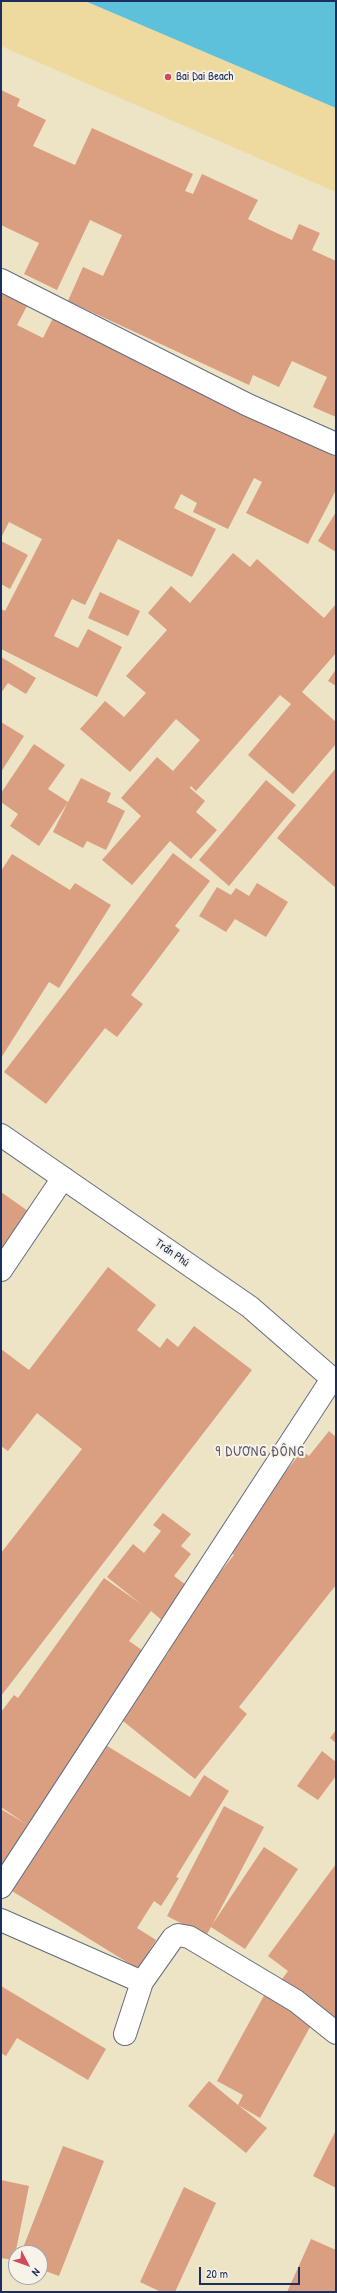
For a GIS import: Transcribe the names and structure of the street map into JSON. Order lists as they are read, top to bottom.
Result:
{
  "streets": {
    "street": ["Trần Phú"]
  },
  "districts": ["9 DƯƠNG ĐÔNG"],
  "places": ["Bai Dai Beach"],
  "scale_bar": "20 m",
  "north": "bottom right"
}
